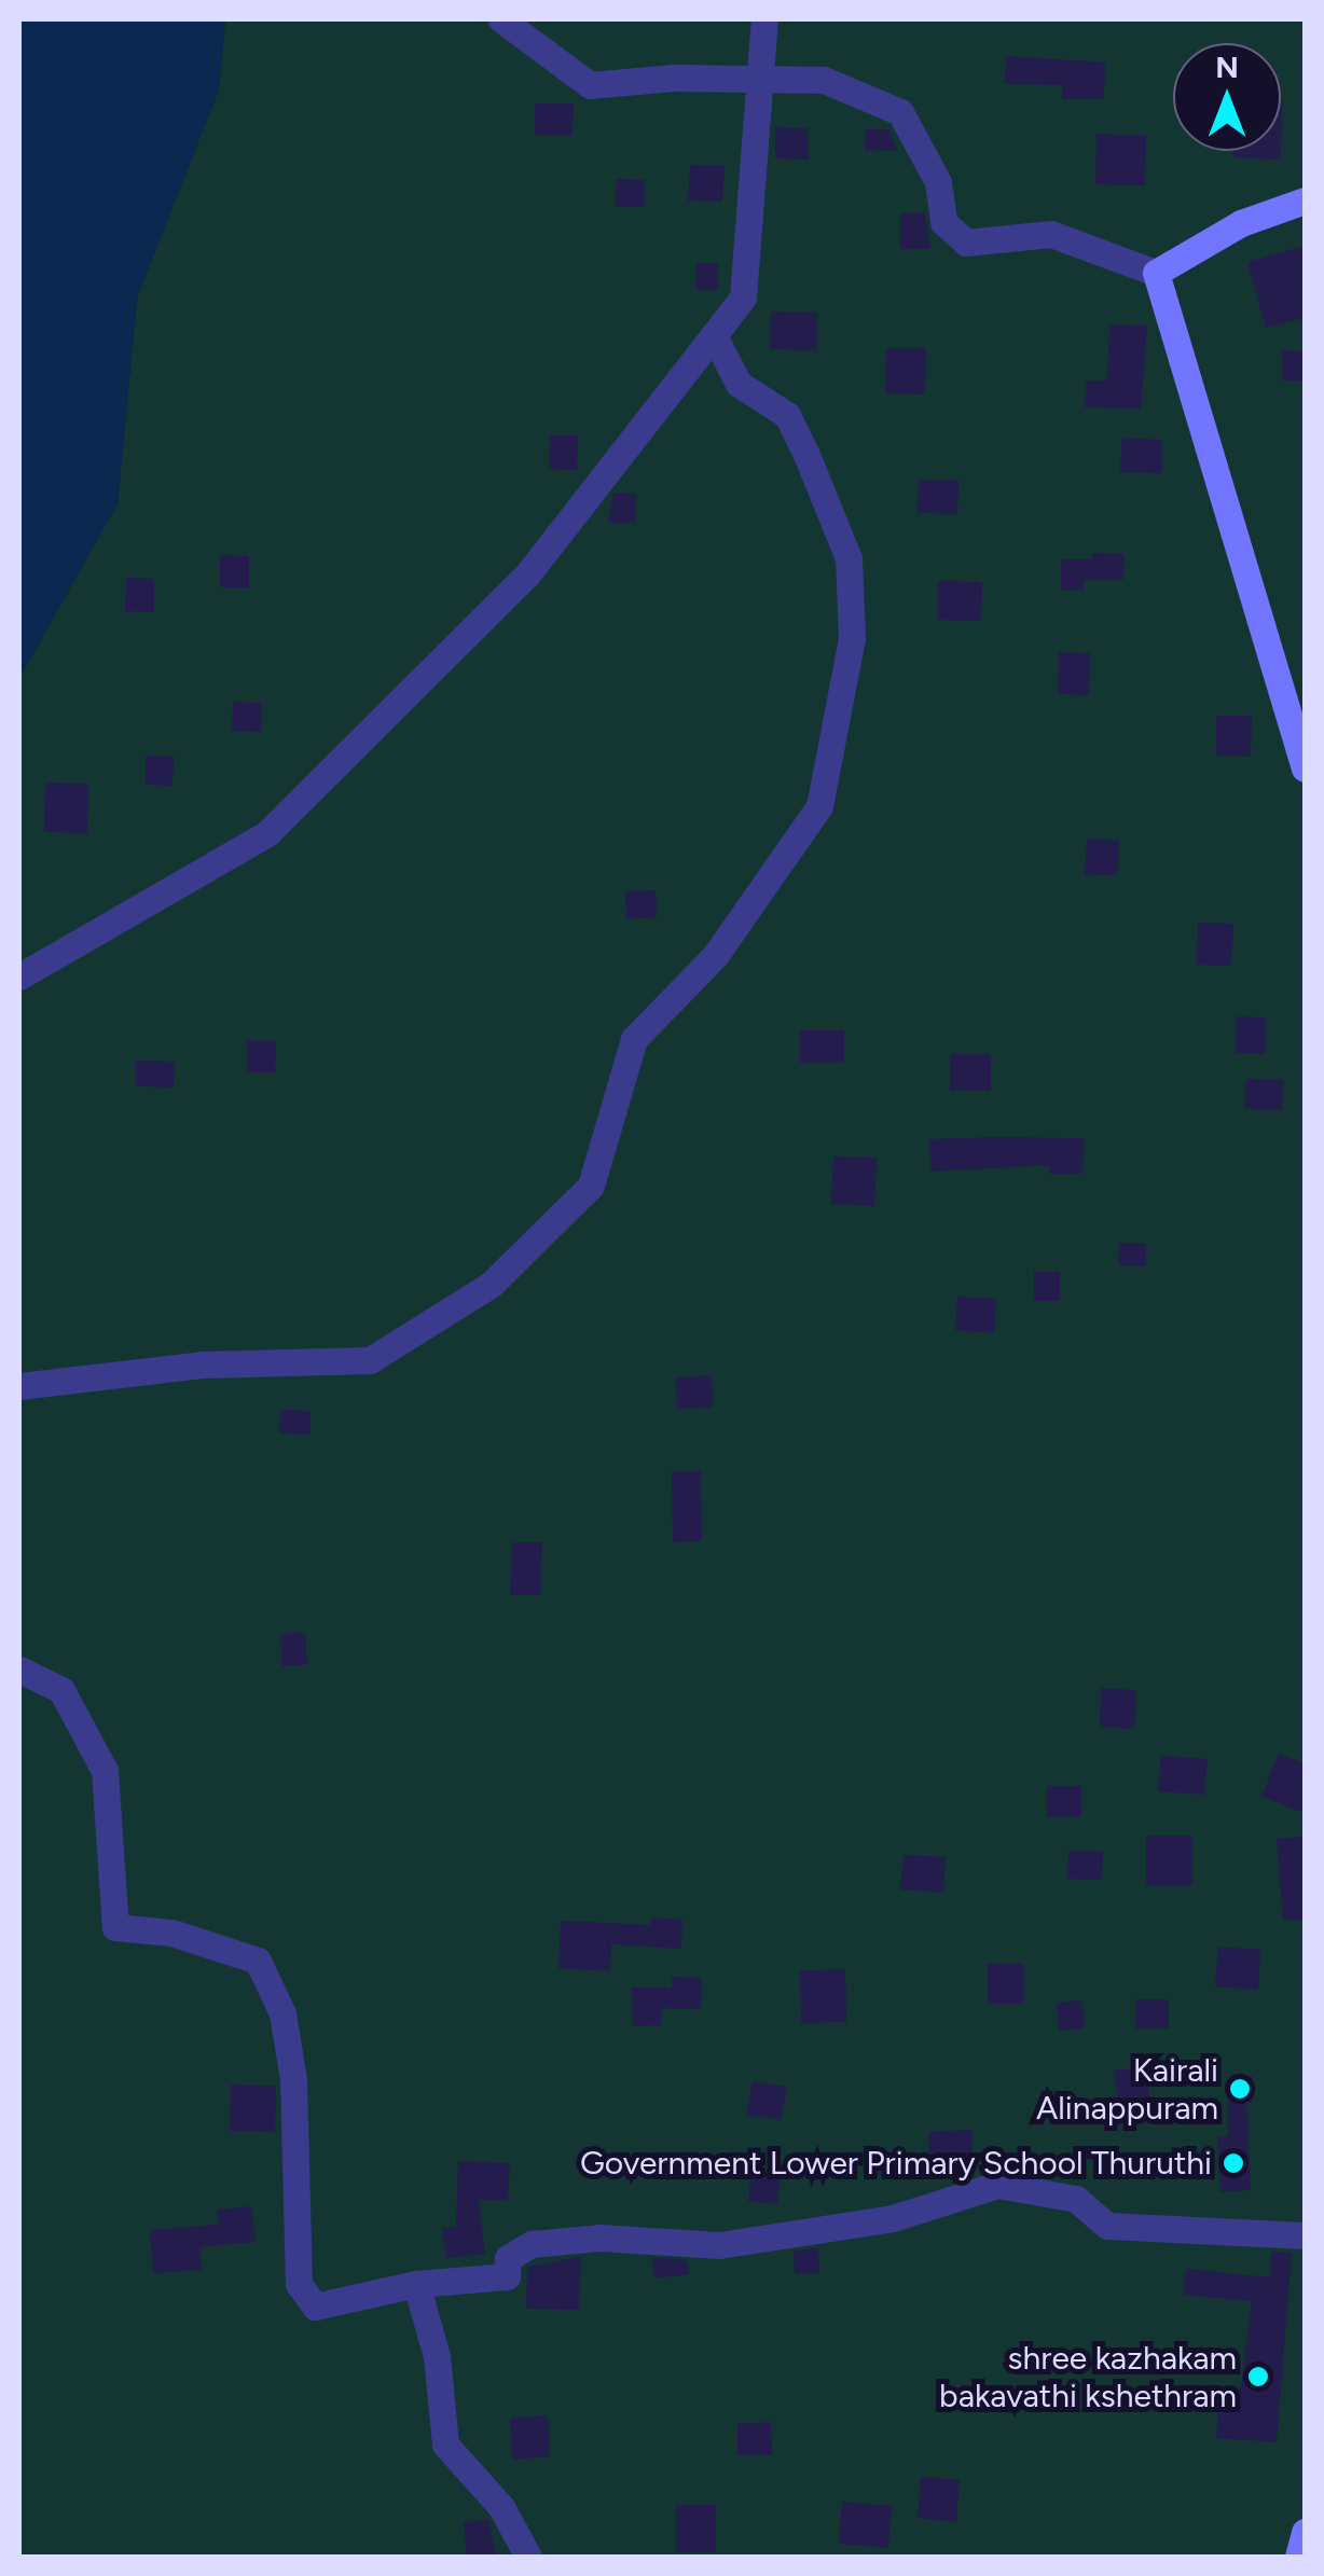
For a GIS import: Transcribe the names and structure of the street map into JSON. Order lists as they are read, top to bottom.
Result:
{
  "places": ["Kairali Alinappuram", "Government Lower Primary School Thuruthi", "shree kazhakam bakavathi kshethram"],
  "north": "top"
}
